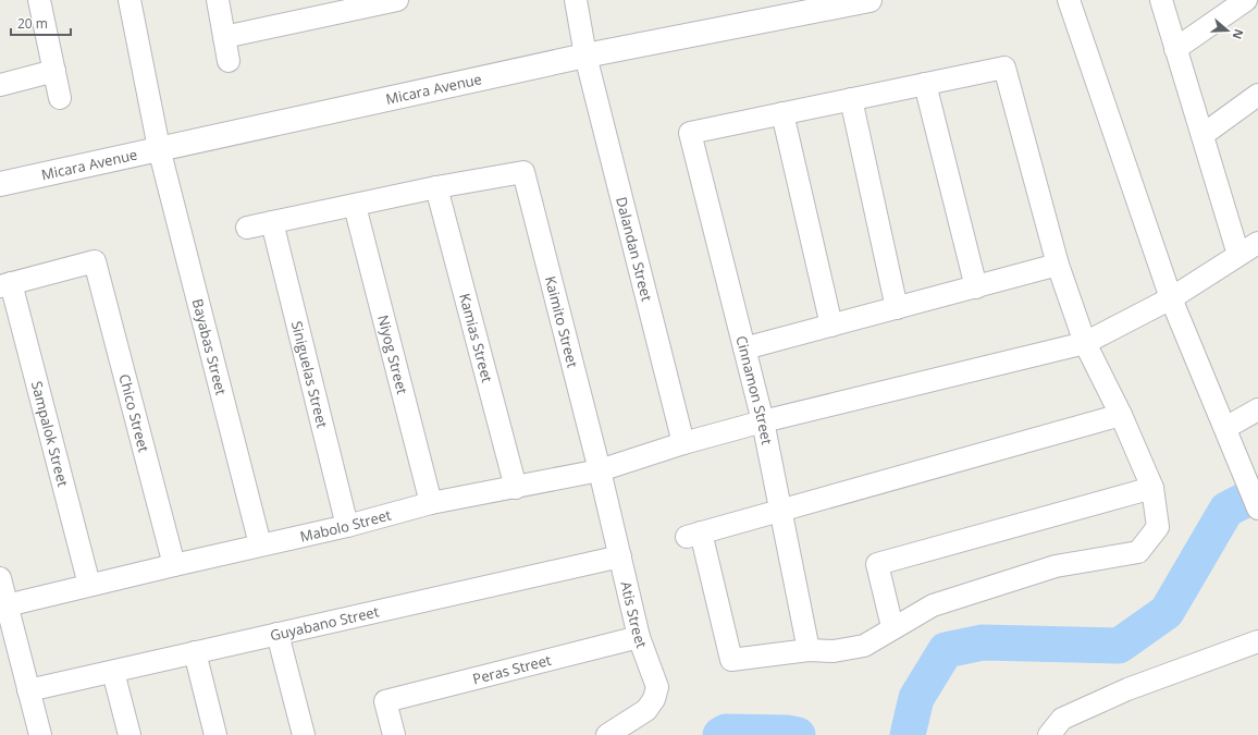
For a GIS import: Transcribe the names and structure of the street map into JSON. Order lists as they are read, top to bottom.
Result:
{
  "streets": {
    "street": [
      "Micara Avenue",
      "Dalandan Street",
      "Kaimito Street",
      "Kamias Street",
      "Bayabas Street",
      "Niyog Street",
      "Siniguelas Street",
      "Cinnamon Street",
      "Chico Street",
      "Sampalok Street",
      "Mabolo Street",
      "Atis Street",
      "Guyabano Street",
      "Peras Street"
    ]
  },
  "crossings": [
    ["Micara Avenue", "Dalandan Street"],
    ["Micara Avenue", "Bayabas Street"],
    ["Dalandan Street", "Mabolo Street"],
    ["Kaimito Street", "Kamias Street"],
    ["Kaimito Street", "Mabolo Street"],
    ["Kaimito Street", "Atis Street"],
    ["Kamias Street", "Mabolo Street"],
    ["Bayabas Street", "Mabolo Street"],
    ["Niyog Street", "Mabolo Street"],
    ["Siniguelas Street", "Mabolo Street"],
    ["Cinnamon Street", "Mabolo Street"],
    ["Chico Street", "Sampalok Street"],
    ["Chico Street", "Mabolo Street"],
    ["Sampalok Street", "Mabolo Street"],
    ["Mabolo Street", "Atis Street"],
    ["Atis Street", "Guyabano Street"],
    ["Atis Street", "Peras Street"]
  ],
  "scale_bar": "20 m",
  "north": "right"
}
